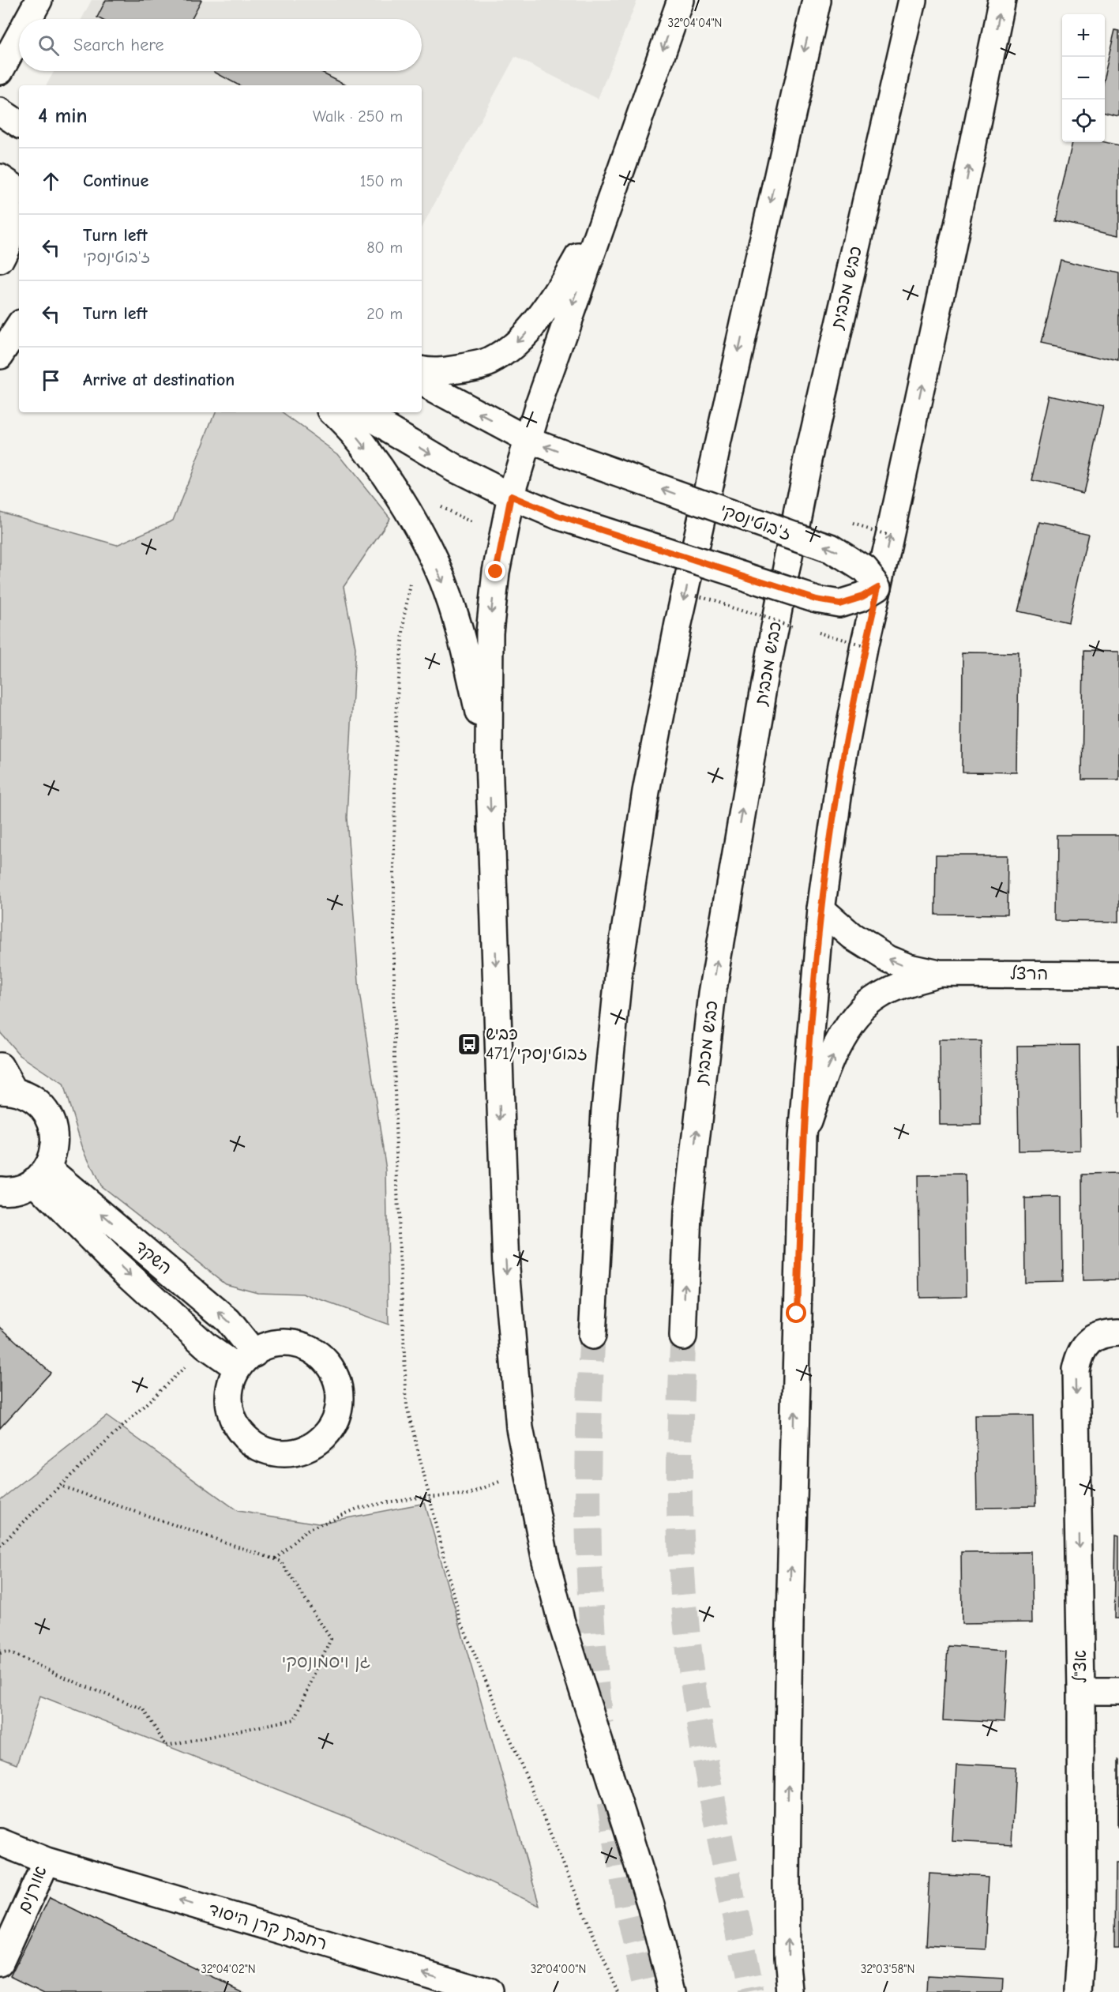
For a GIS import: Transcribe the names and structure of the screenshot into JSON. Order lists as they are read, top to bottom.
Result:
{
  "streets": {
    "main road": [
      "כביש מכבית",
      "ז'בוטינסקי",
      "הרצל",
      "השקד",
      "אצ\"ל",
      "אורנים",
      "רחבת קרן היסוד"
    ]
  },
  "crossings": [
    ["אורנים", "רחבת קרן היסוד"]
  ],
  "one_way": ["אצ\"ל", "רחבת קרן היסוד"],
  "parks": ["גן ויסמונסקי"],
  "places": {
    "bus stop": ["כביש 471/זבוטינסקי"]
  },
  "page": {
    "map_buttons": ["+", "−"],
    "search": "Search here",
    "heading": ["4 min", "Walk · 250 m"],
    "list": [
      ["Continue", "150 m"],
      ["Turn left", "ז'בוטינסקי", "80 m"],
      ["Turn left", "20 m"],
      "Arrive at destination"
    ]
  },
  "coordinates": [
    "32°04'04\"N",
    "32°04'02\"N",
    "32°04'00\"N",
    "32°03'58\"N"
  ]
}
